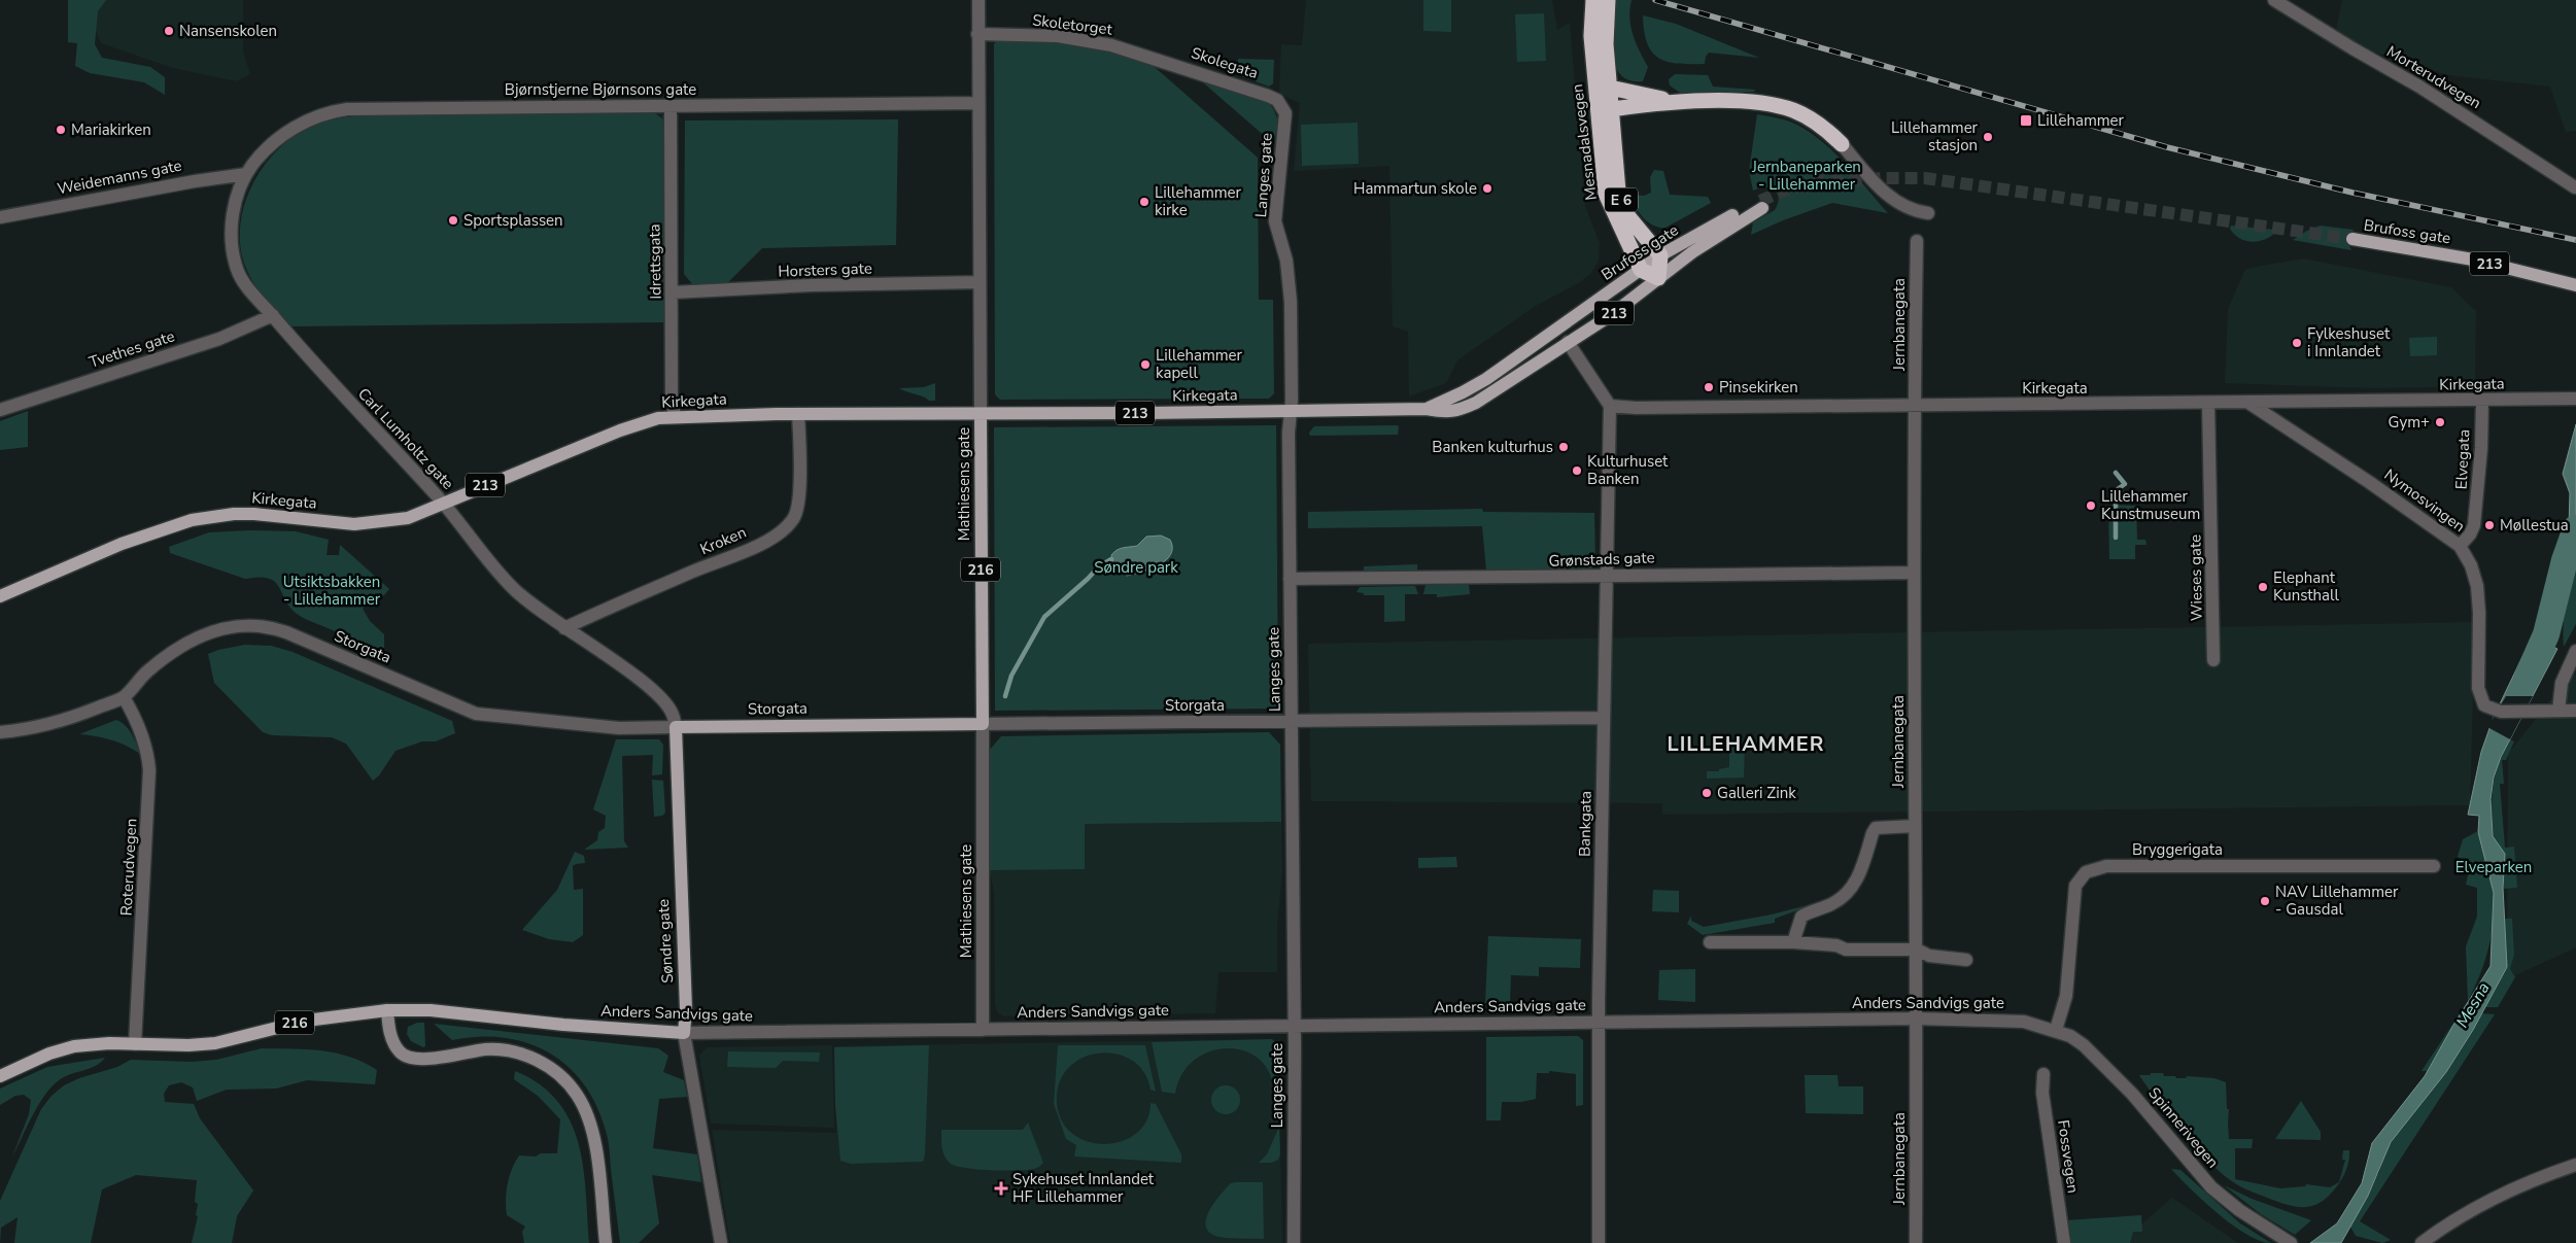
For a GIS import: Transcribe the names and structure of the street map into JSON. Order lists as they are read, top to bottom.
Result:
{
  "streets": {
    "highway": ["Mesnadalsvegen", "E 6"],
    "main road": [
      "Brufoss gate",
      "213",
      "Kirkegata",
      "Mathiesens gate",
      "216",
      "Storgata",
      "Søndre gate",
      "Anders Sandvigs gate"
    ],
    "street": [
      "Skoletorget",
      "Skolegata",
      "Morterudvegen",
      "Bjørnstjerne Bjørnsons gate",
      "Langes gate",
      "Weidemanns gate",
      "Idrettsgata",
      "Horsters gate",
      "Jernbanegata",
      "Tvethes gate",
      "Carl Lumholtz gate",
      "Elvegata",
      "Nymosvingen",
      "Kroken",
      "Grønstads gate",
      "Wieses gate",
      "Bankgata",
      "Bryggerigata",
      "Roterudvegen",
      "Spinnerivegen",
      "Fossvegen"
    ]
  },
  "crossings": [
    ["Skoletorget", "Skolegata"],
    ["Skoletorget", "Mathiesens gate"],
    ["Skolegata", "Langes gate"],
    ["Bjørnstjerne Bjørnsons gate", "Weidemanns gate"],
    ["Bjørnstjerne Bjørnsons gate", "Idrettsgata"],
    ["Bjørnstjerne Bjørnsons gate", "Carl Lumholtz gate"],
    ["Bjørnstjerne Bjørnsons gate", "Mathiesens gate"],
    ["Mesnadalsvegen", "Brufoss gate"],
    ["Langes gate", "Kirkegata"],
    ["Langes gate", "Grønstads gate"],
    ["Langes gate", "Storgata"],
    ["Langes gate", "Anders Sandvigs gate"],
    ["Weidemanns gate", "Carl Lumholtz gate"],
    ["Brufoss gate", "213"],
    ["Idrettsgata", "Horsters gate"],
    ["Idrettsgata", "Kirkegata"],
    ["213", "Kirkegata"],
    ["Horsters gate", "Mathiesens gate"],
    ["Jernbanegata", "Kirkegata"],
    ["Jernbanegata", "Grønstads gate"],
    ["Jernbanegata", "Anders Sandvigs gate"],
    ["Tvethes gate", "Carl Lumholtz gate"],
    ["Kirkegata", "Carl Lumholtz gate"],
    ["Kirkegata", "Elvegata"],
    ["Kirkegata", "Mathiesens gate"],
    ["Kirkegata", "Nymosvingen"],
    ["Kirkegata", "Kroken"],
    ["Kirkegata", "Wieses gate"],
    ["Kirkegata", "Bankgata"],
    ["Carl Lumholtz gate", "Kroken"],
    ["Carl Lumholtz gate", "Storgata"],
    ["Carl Lumholtz gate", "Søndre gate"],
    ["Elvegata", "Nymosvingen"],
    ["Mathiesens gate", "Storgata"],
    ["Mathiesens gate", "Anders Sandvigs gate"],
    ["Grønstads gate", "Bankgata"],
    ["216", "Roterudvegen"],
    ["216", "Anders Sandvigs gate"],
    ["Storgata", "Bankgata"],
    ["Storgata", "Roterudvegen"],
    ["Storgata", "Søndre gate"],
    ["Bankgata", "Anders Sandvigs gate"],
    ["Bryggerigata", "Anders Sandvigs gate"],
    ["Bryggerigata", "Spinnerivegen"],
    ["Roterudvegen", "Anders Sandvigs gate"],
    ["Søndre gate", "Anders Sandvigs gate"],
    ["Anders Sandvigs gate", "Spinnerivegen"]
  ],
  "districts": ["LILLEHAMMER"],
  "water": ["Mesna"],
  "parks": [
    "Jernbaneparken - Lillehammer",
    "Søndre park",
    "Utsiktsbakken - Lillehammer",
    "Elveparken"
  ],
  "places": {
    "other": [
      "Nansenskolen",
      "Mariakirken",
      "Lillehammer stasjon",
      "Hammartun skole",
      "Lillehammer kirke",
      "Sportsplassen",
      "Fylkeshuset i Innlandet",
      "Lillehammer kapell",
      "Pinsekirken",
      "Gym+",
      "Banken kulturhus",
      "Kulturhuset Banken",
      "Lillehammer Kunstmuseum",
      "Møllestua",
      "Elephant Kunsthall",
      "Galleri Zink",
      "NAV Lillehammer - Gausdal"
    ],
    "transit": ["Lillehammer"],
    "health": ["Sykehuset Innlandet HF Lillehammer"]
  }
}
